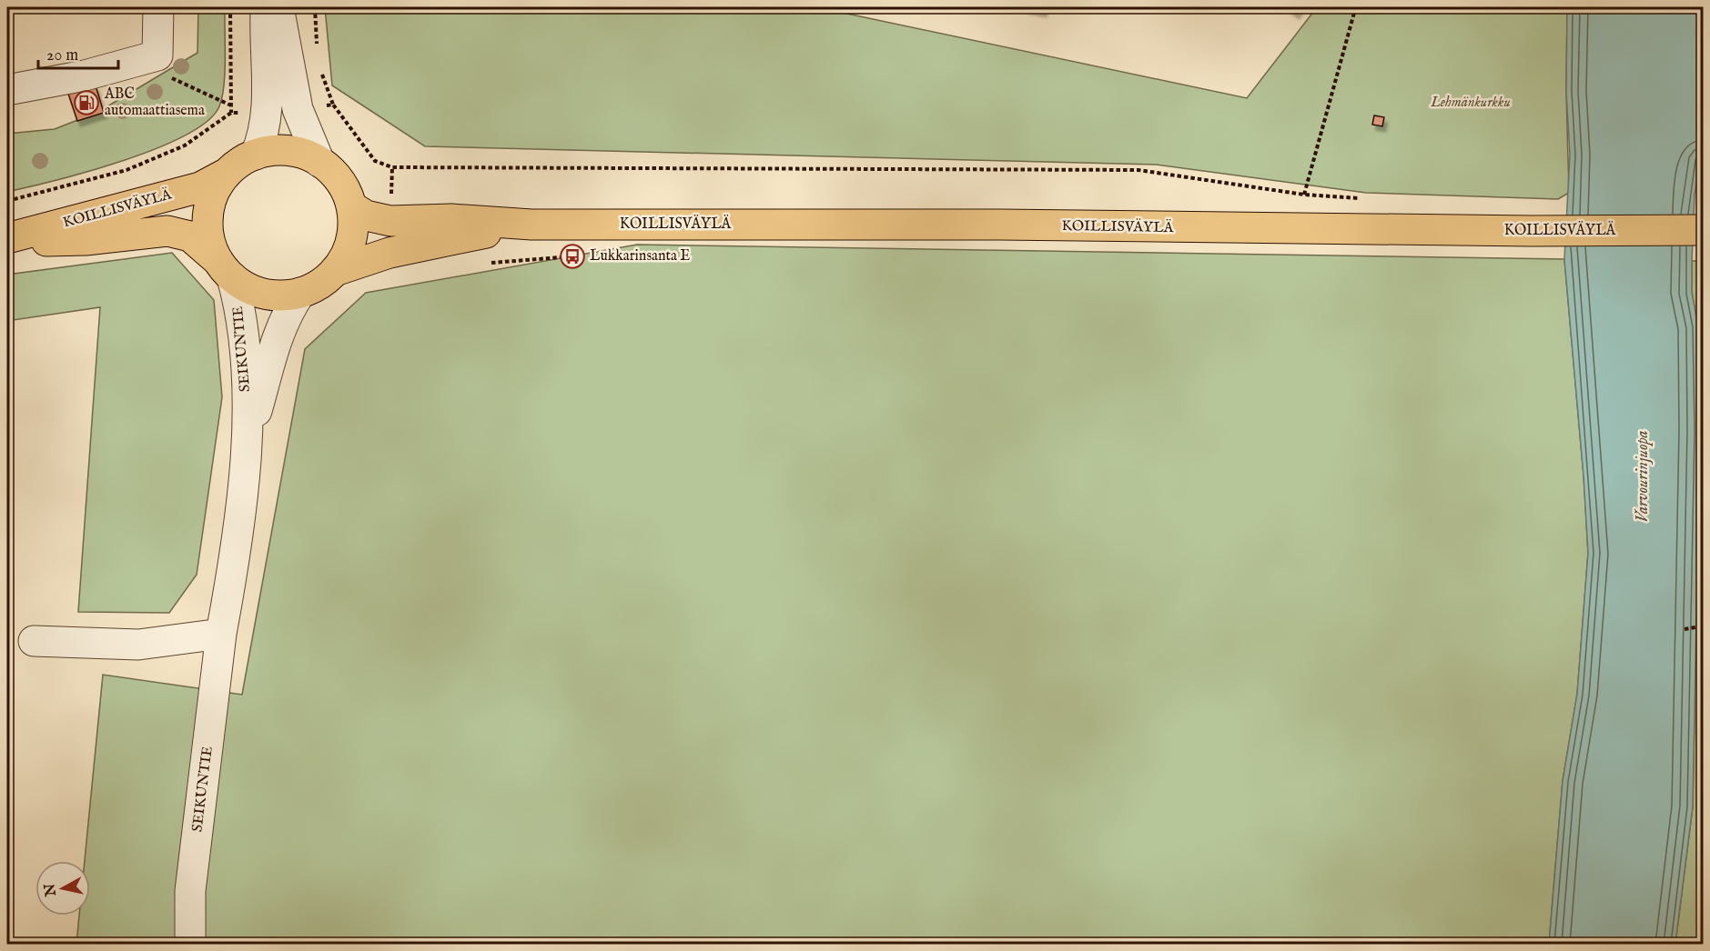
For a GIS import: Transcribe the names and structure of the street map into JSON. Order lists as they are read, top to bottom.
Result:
{
  "streets": {
    "main road": ["KOILLISVÄYLÄ"],
    "street": ["SEIKUNTIE"]
  },
  "crossings": [
    ["KOILLISVÄYLÄ", "SEIKUNTIE"]
  ],
  "water": ["Varvourinjuopa"],
  "parks": ["Lehmänkurkku"],
  "places": {
    "fuel station": ["ABC automaattiasema"],
    "bus stop": ["Lukkarinsanta E"]
  },
  "scale_bar": "20 m",
  "north": "left"
}
